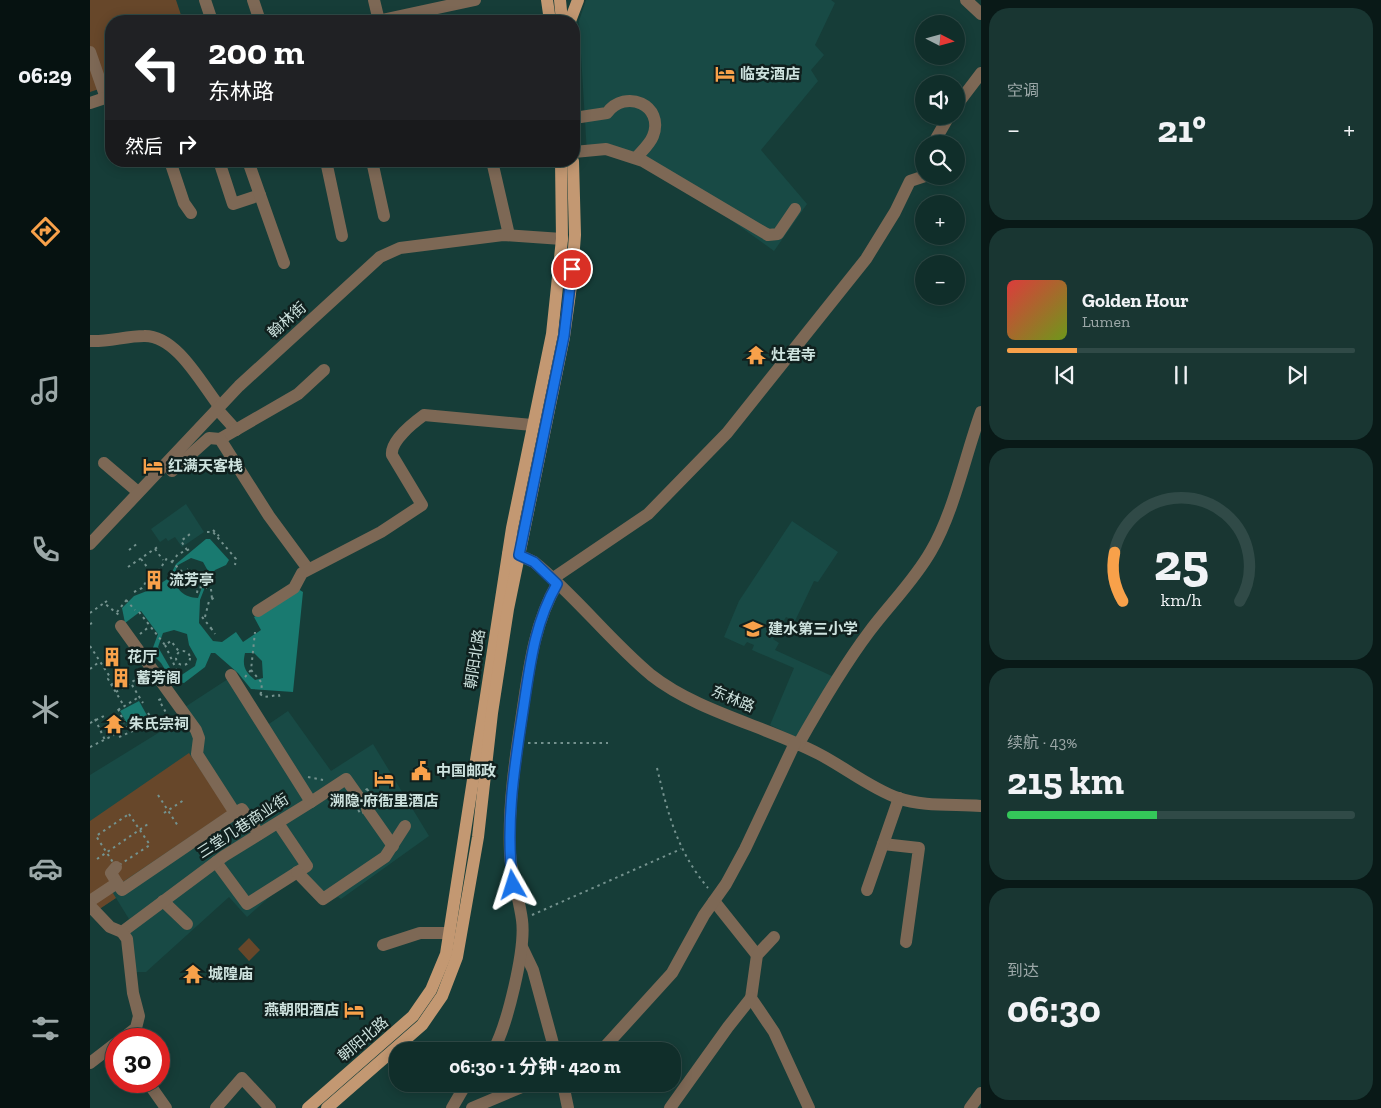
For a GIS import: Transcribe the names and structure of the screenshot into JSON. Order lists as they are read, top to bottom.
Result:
{
  "streets": {
    "main road": ["朝阳北路"],
    "street": ["翰林街", "东林路", "三堂几巷商业街"]
  },
  "crossings": [
    ["翰林街", "朝阳北路"],
    ["朝阳北路", "东林路"]
  ],
  "places": {
    "hotel": [
      "临安酒店",
      "红满天客栈",
      "溯隐·府衙里酒店",
      "燕朝阳酒店"
    ],
    "temple": ["灶君寺", "朱氏宗祠", "城隍庙"],
    "building": ["流芳亭", "花厅", "蓄芳阁"],
    "school or university": ["建水第三小学"],
    "public building": ["中国邮政"]
  },
  "north": "right",
  "page": {
    "tabs": "06:29",
    "tile": [
      "空调",
      ["续航 · 43%", "215 km"],
      ["到达", "06:30"]
    ],
    "map_buttons": ["+", "−"],
    "turn": ["200 m", "东林路"],
    "heat": ["−", "21°", "+"],
    "then": "然后",
    "song": ["Golden Hour", "Lumen"],
    "limit": "30",
    "trip": "06:30 · 1 分钟 · 420 m",
    "gauge": ["25", "km/h"]
  }
}
